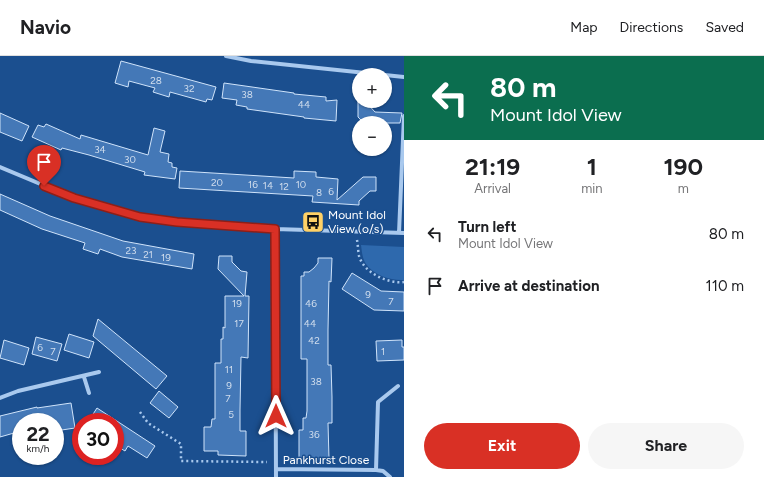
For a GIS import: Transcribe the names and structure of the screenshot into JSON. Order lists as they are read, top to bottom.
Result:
{
  "streets": {
    "street": ["Pankhurst Close"]
  },
  "places": {
    "bus stop": ["Mount Idol View (o/s)"]
  },
  "house_numbers": [
    "28",
    "32",
    "38",
    "44",
    "34",
    "30",
    "20",
    "16",
    "10",
    "14",
    "12",
    "6",
    "8",
    "23",
    "21",
    "19",
    "9",
    "7",
    "19",
    "46",
    "17",
    "44",
    "42",
    "6",
    "7",
    "1",
    "11",
    "38",
    "9",
    "7",
    "5",
    "36"
  ],
  "page": {
    "header": "Navio",
    "nav": ["Map", "Directions", "Saved"],
    "turn": ["80 m", "Mount Idol View"],
    "map_buttons": ["+", "−"],
    "eta": [
      "21:19",
      "Arrival",
      "1",
      "min",
      "190",
      "m"
    ],
    "list": [
      {
        "name": "Turn left",
        "note": "Mount Idol View",
        "value": "80 m"
      },
      {
        "name": "Arrive at destination",
        "value": "110 m"
      }
    ],
    "speed": "22 km/h",
    "limit": "30",
    "buttons": ["Exit", "Share"]
  }
}
